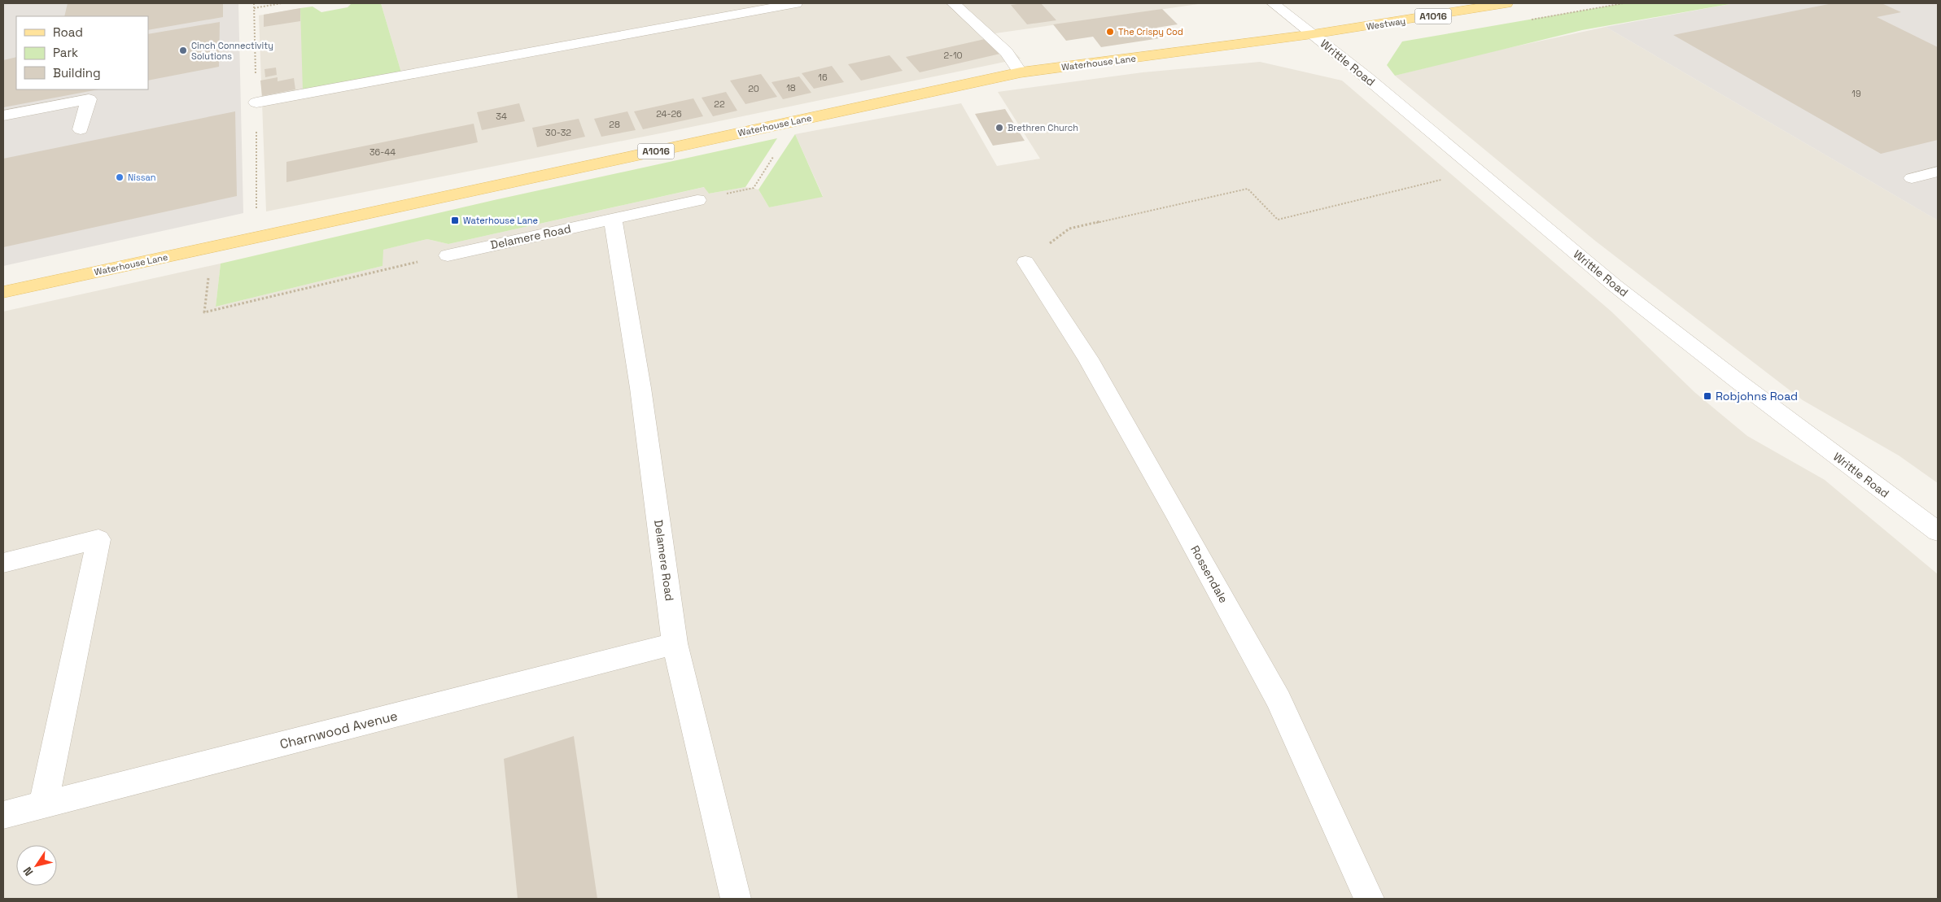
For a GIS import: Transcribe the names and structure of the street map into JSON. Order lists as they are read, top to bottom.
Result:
{
  "streets": {
    "main road": ["A1016", "Westway", "Waterhouse Lane"],
    "street": [
      "Writtle Road",
      "Delamere Road",
      "Rossendale",
      "Charnwood Avenue"
    ]
  },
  "crossings": [
    ["Westway", "Waterhouse Lane"],
    ["Westway", "Writtle Road"],
    ["Waterhouse Lane", "Writtle Road"],
    ["Delamere Road", "Charnwood Avenue"]
  ],
  "places": {
    "other": [
      "The Crispy Cod",
      "Cinch Connectivity Solutions",
      "Brethren Church",
      "Nissan"
    ],
    "transit": ["Waterhouse Lane", "Robjohns Road"]
  },
  "house_numbers": [
    "2-10",
    "16",
    "18",
    "20",
    "19",
    "22",
    "24-26",
    "34",
    "28",
    "30-32",
    "36-44"
  ],
  "legend": ["Road", "Park", "Building"],
  "north": "bottom left"
}
